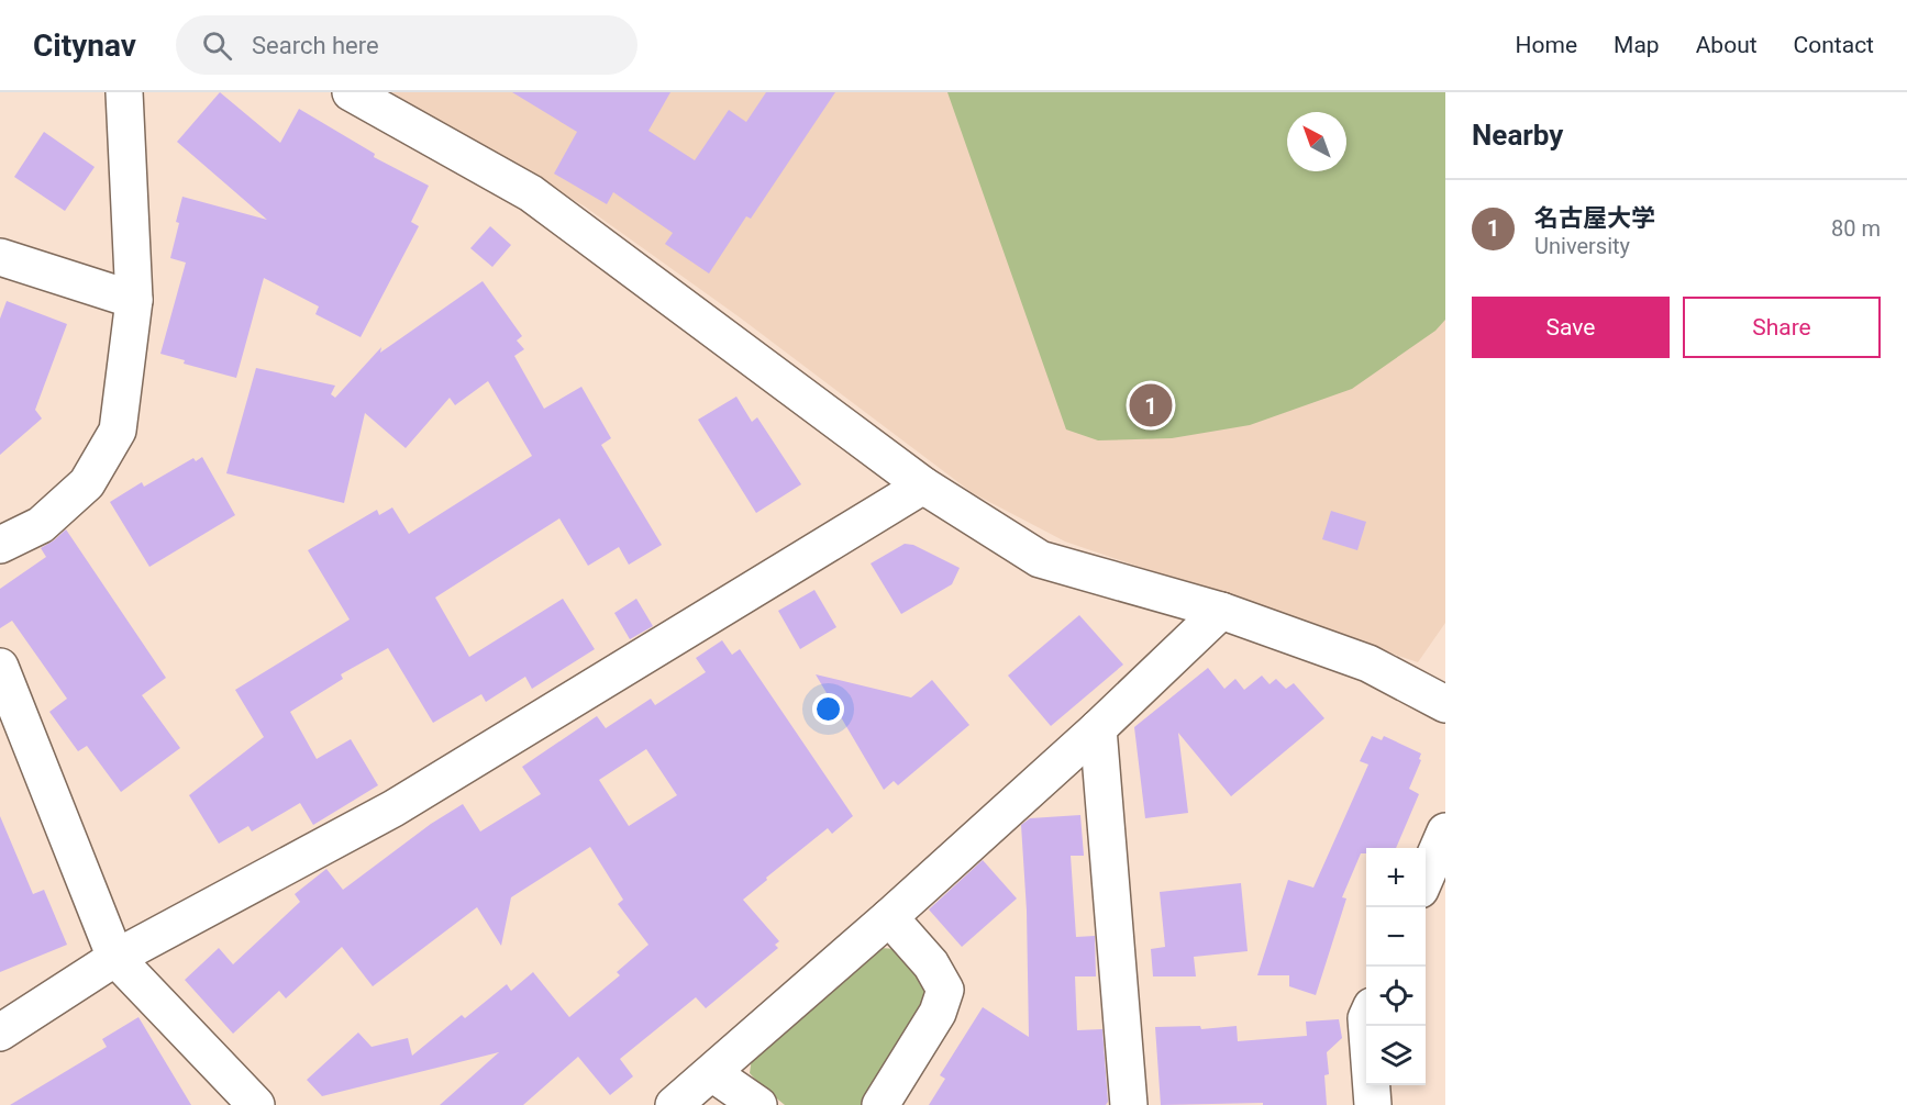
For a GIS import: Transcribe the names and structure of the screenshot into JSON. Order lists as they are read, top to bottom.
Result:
{
  "north": "top left",
  "page": {
    "header": "Citynav",
    "search": "Search here",
    "nav": [
      "Home",
      "Map",
      "About",
      "Contact"
    ],
    "heading": "Nearby",
    "list": [
      {
        "mark": "1",
        "name": "名古屋大学",
        "note": "University",
        "value": "80 m"
      }
    ],
    "buttons": ["Save", "Share"],
    "pins": "1",
    "map_buttons": ["+", "−"]
  }
}
